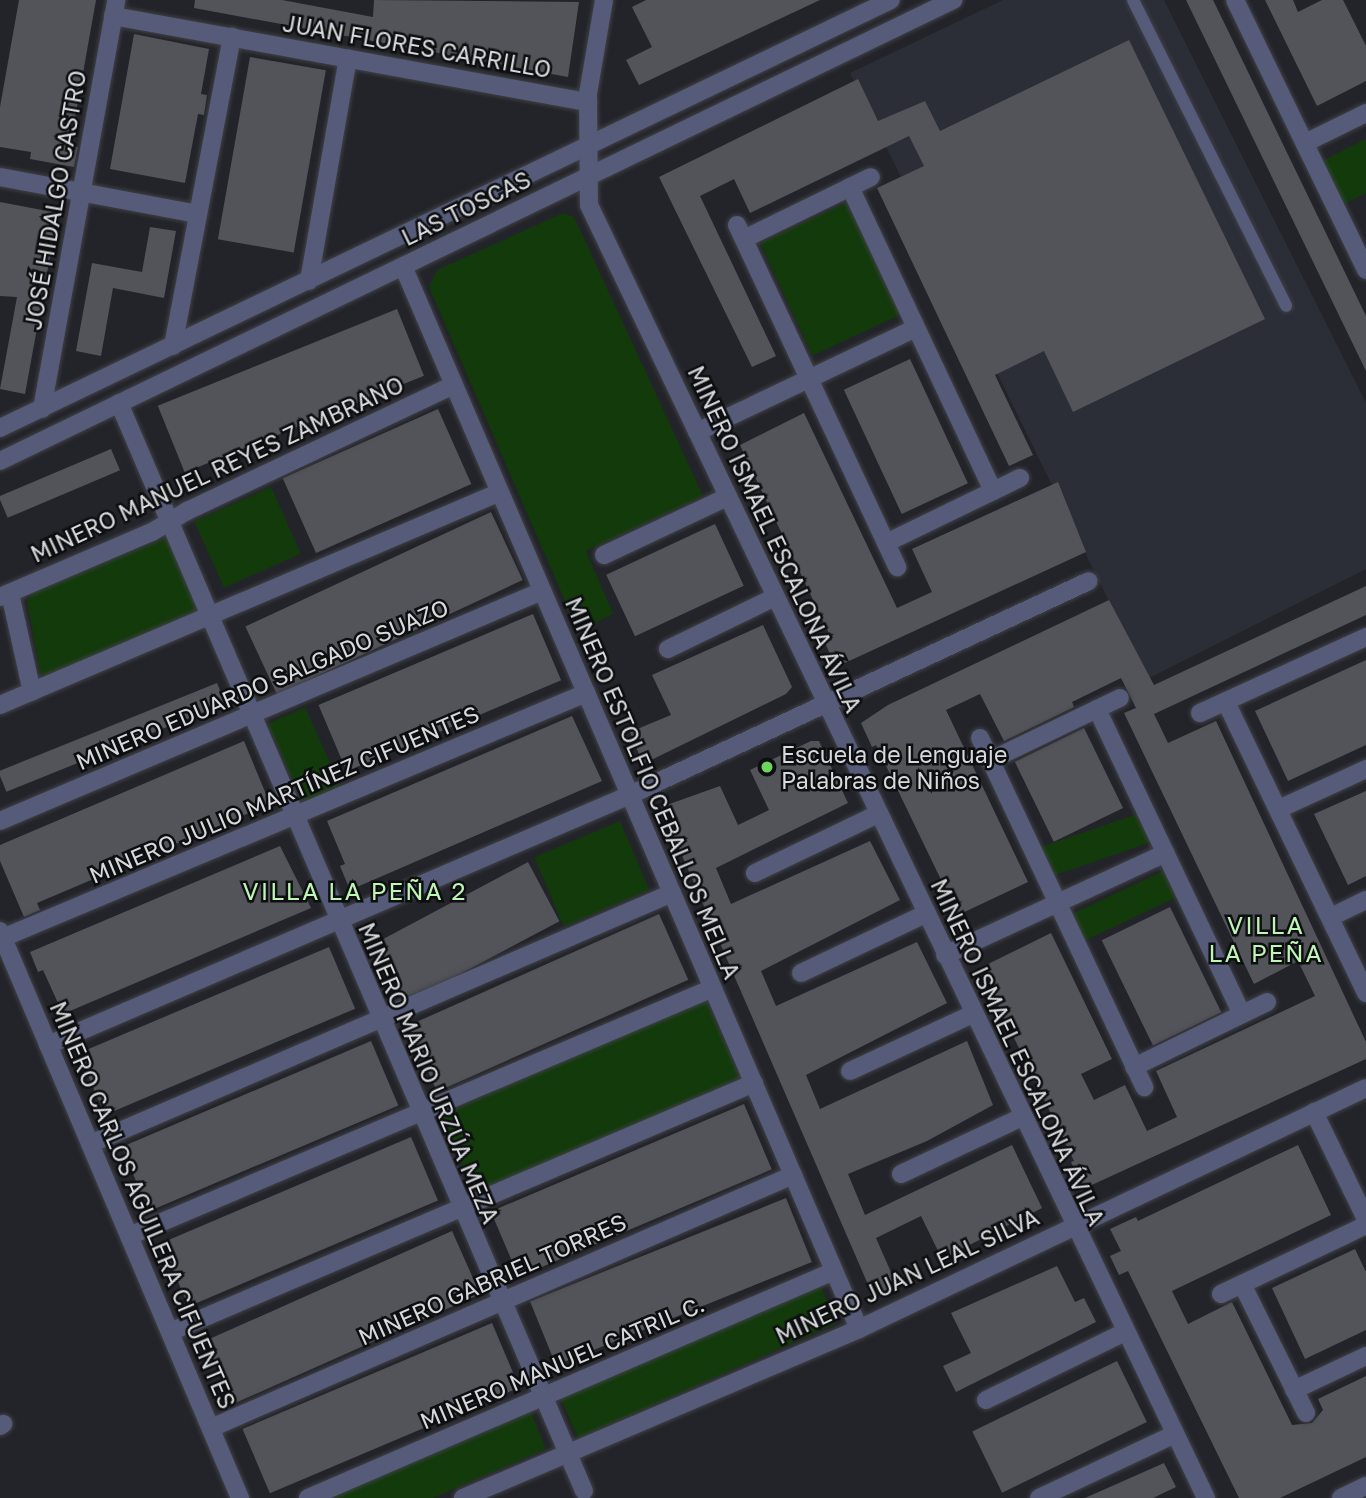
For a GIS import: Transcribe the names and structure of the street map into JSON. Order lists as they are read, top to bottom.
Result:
{
  "streets": {
    "street": [
      "JUAN FLORES CARRILLO",
      "JOSÉ HIDALGO CASTRO",
      "LAS TOSCAS",
      "MINERO MANUEL REYES ZAMBRANO",
      "MINERO ISMAEL ESCALONA ÁVILA",
      "MINERO EDUARDO SALGADO SUAZO",
      "MINERO ESTOLFIO CEBALLOS MELLA",
      "MINERO JULIO MARTÍNEZ CIFUENTES",
      "MINERO MARIO URZÚA MEZA",
      "MINERO CARLOS AGUILERA CIFUENTES",
      "MINERO JUAN LEAL SILVA",
      "MINERO GABRIEL TORRES",
      "MINERO MANUEL CATRIL C."
    ]
  },
  "crossings": [
    ["JUAN FLORES CARRILLO", "JOSÉ HIDALGO CASTRO"],
    ["JUAN FLORES CARRILLO", "MINERO ISMAEL ESCALONA ÁVILA"],
    ["JOSÉ HIDALGO CASTRO", "LAS TOSCAS"],
    ["LAS TOSCAS", "MINERO ISMAEL ESCALONA ÁVILA"],
    ["LAS TOSCAS", "MINERO ESTOLFIO CEBALLOS MELLA"],
    ["LAS TOSCAS", "MINERO MARIO URZÚA MEZA"],
    ["MINERO MANUEL REYES ZAMBRANO", "MINERO ESTOLFIO CEBALLOS MELLA"],
    ["MINERO MANUEL REYES ZAMBRANO", "MINERO MARIO URZÚA MEZA"],
    ["MINERO ISMAEL ESCALONA ÁVILA", "MINERO JUAN LEAL SILVA"],
    ["MINERO EDUARDO SALGADO SUAZO", "MINERO ESTOLFIO CEBALLOS MELLA"],
    ["MINERO EDUARDO SALGADO SUAZO", "MINERO MARIO URZÚA MEZA"],
    ["MINERO ESTOLFIO CEBALLOS MELLA", "MINERO JULIO MARTÍNEZ CIFUENTES"],
    ["MINERO ESTOLFIO CEBALLOS MELLA", "MINERO JUAN LEAL SILVA"],
    ["MINERO ESTOLFIO CEBALLOS MELLA", "MINERO GABRIEL TORRES"],
    ["MINERO ESTOLFIO CEBALLOS MELLA", "MINERO MANUEL CATRIL C."],
    ["MINERO JULIO MARTÍNEZ CIFUENTES", "MINERO MARIO URZÚA MEZA"],
    ["MINERO JULIO MARTÍNEZ CIFUENTES", "MINERO CARLOS AGUILERA CIFUENTES"],
    ["MINERO MARIO URZÚA MEZA", "MINERO JUAN LEAL SILVA"],
    ["MINERO MARIO URZÚA MEZA", "MINERO GABRIEL TORRES"],
    ["MINERO MARIO URZÚA MEZA", "MINERO MANUEL CATRIL C."],
    ["MINERO CARLOS AGUILERA CIFUENTES", "MINERO GABRIEL TORRES"]
  ],
  "districts": ["VILLA LA PEÑA 2", "VILLA LA PEÑA"],
  "places": ["Escuela de Lenguaje Palabras de Niños"]
}
